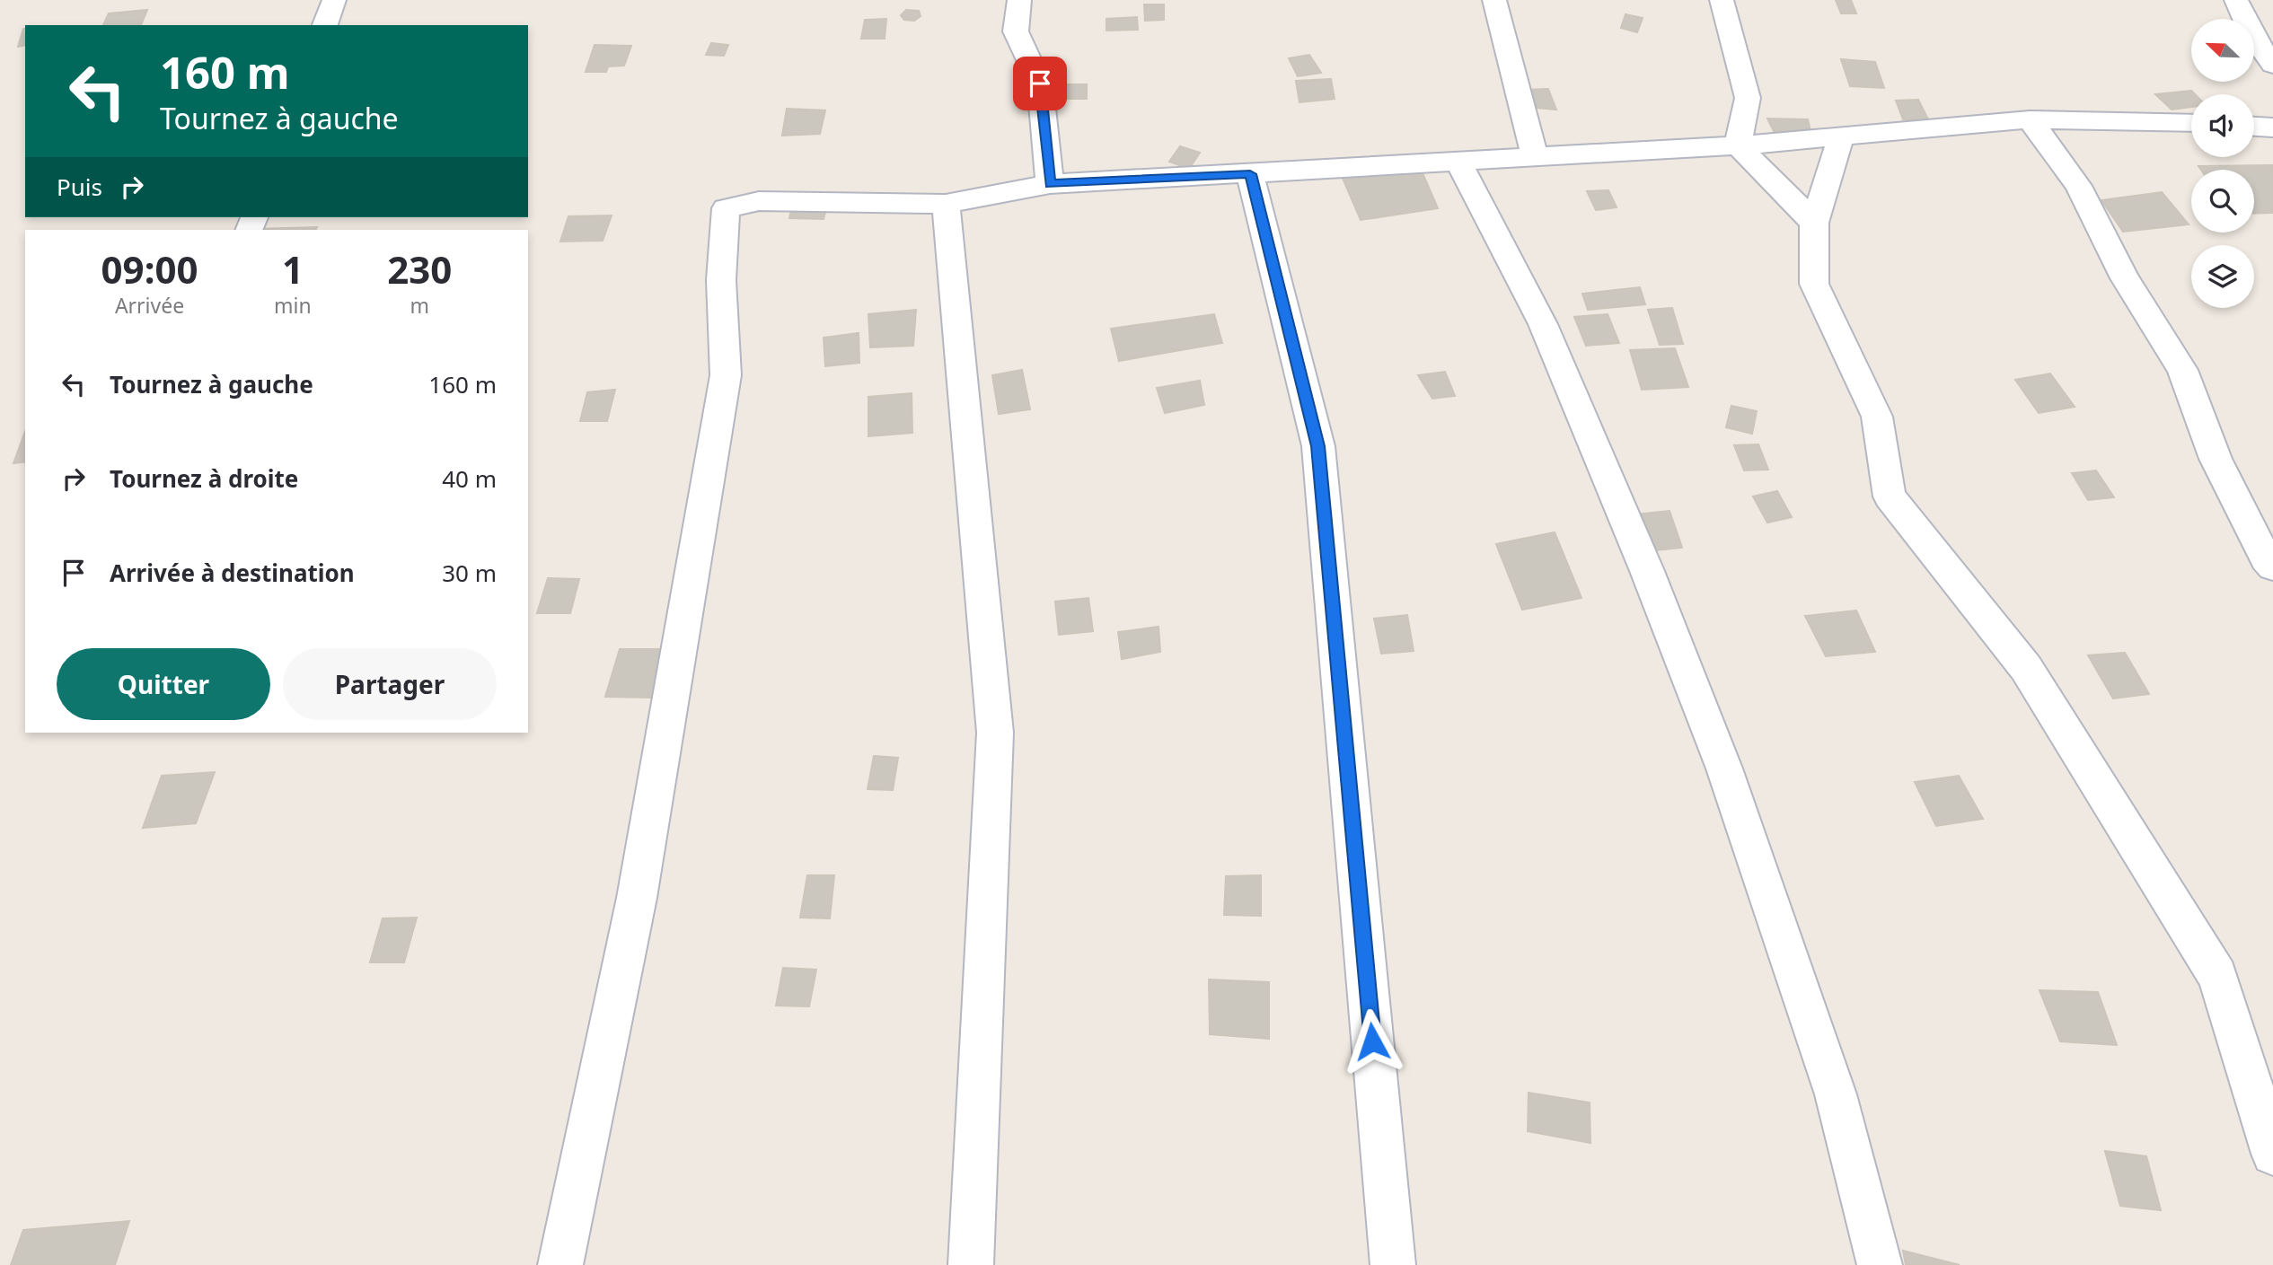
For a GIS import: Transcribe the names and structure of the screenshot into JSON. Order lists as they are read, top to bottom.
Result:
{
  "north": "top left",
  "page": {
    "turn": ["160 m", "Tournez à gauche"],
    "then": "Puis",
    "eta": [
      "09:00",
      "Arrivée",
      "1",
      "min",
      "230",
      "m"
    ],
    "list": [
      {
        "name": "Tournez à gauche",
        "value": "160 m"
      },
      {
        "name": "Tournez à droite",
        "value": "40 m"
      },
      {
        "name": "Arrivée à destination",
        "value": "30 m"
      }
    ],
    "buttons": ["Quitter", "Partager"]
  }
}
